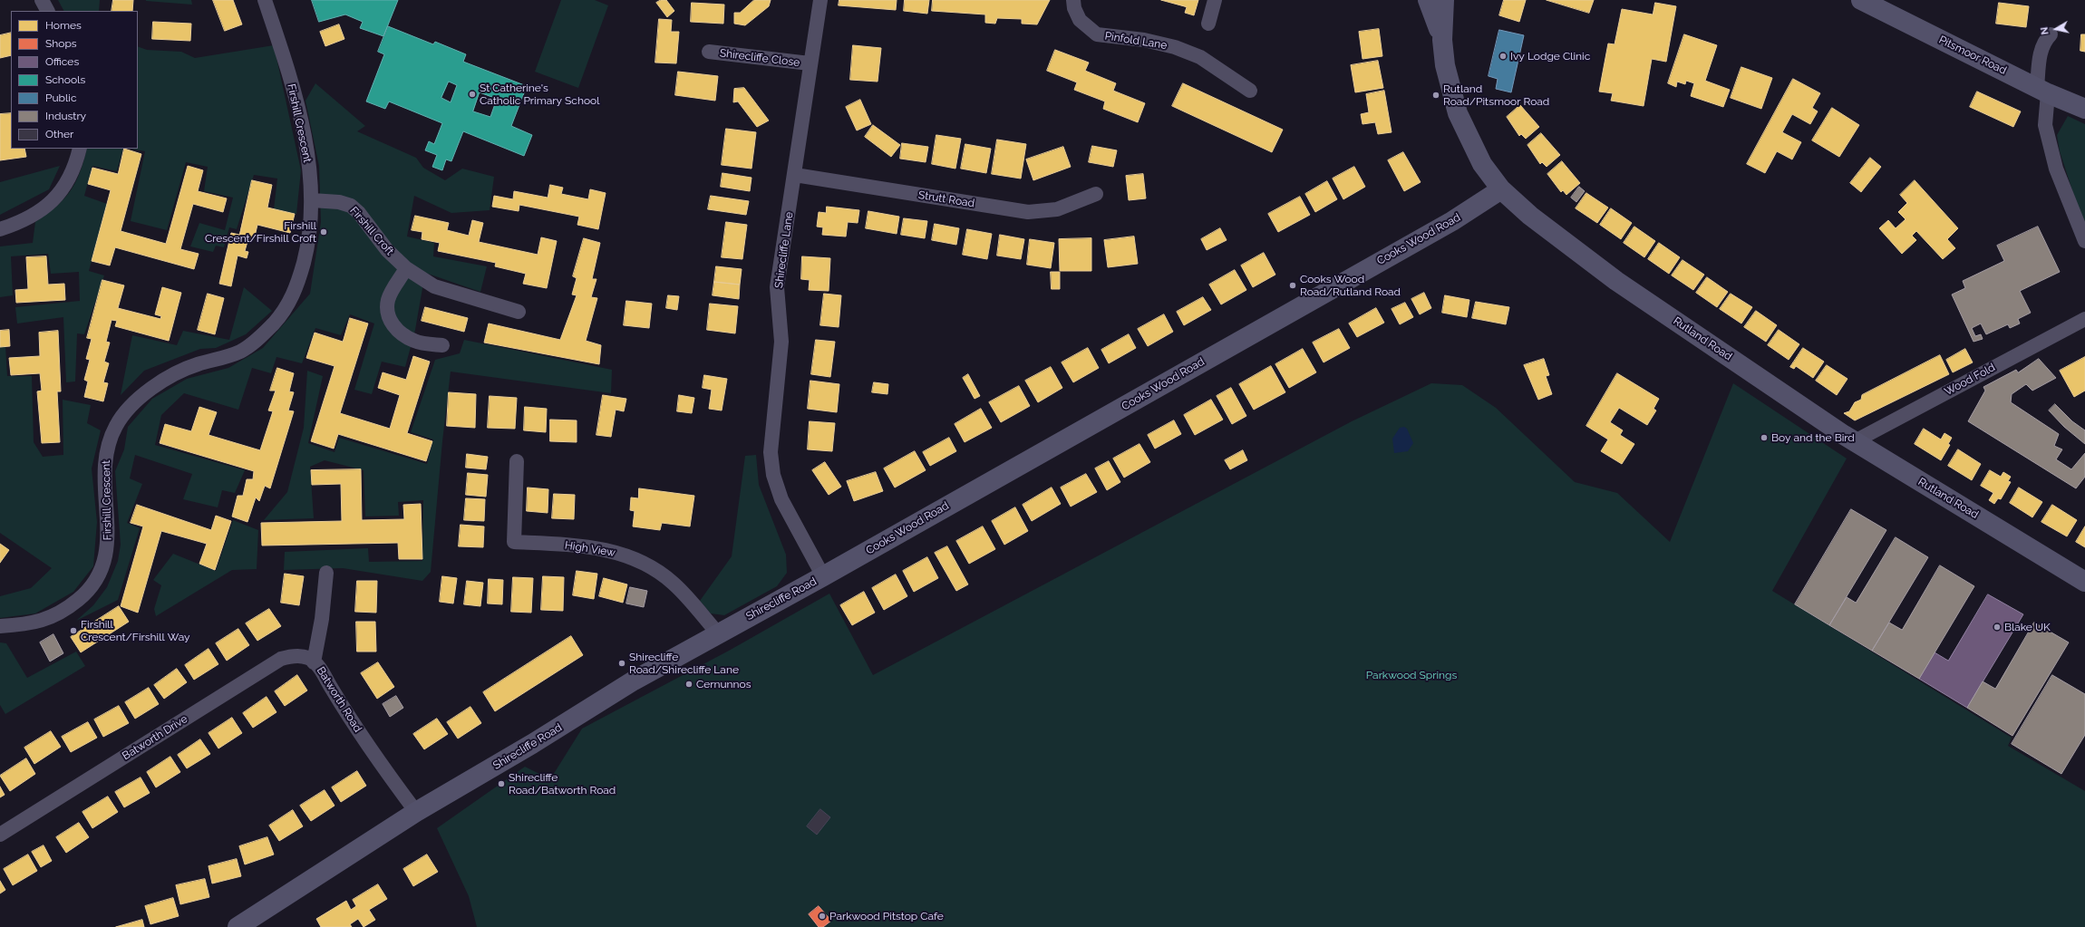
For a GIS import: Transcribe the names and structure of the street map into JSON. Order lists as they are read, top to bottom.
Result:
{
  "streets": {
    "street": [
      "Pinfold Lane",
      "Pitsmoor Road",
      "Shirecliffe Close",
      "Firshill Crescent",
      "Strutt Road",
      "Firshill Croft",
      "Cooks Wood Road",
      "Shirecliffe Lane",
      "Rutland Road",
      "Wood Fold",
      "High View",
      "Shirecliffe Road",
      "Batworth Road",
      "Batworth Drive"
    ]
  },
  "crossings": [
    ["Shirecliffe Close", "Shirecliffe Lane"],
    ["Firshill Crescent", "Firshill Croft"],
    ["Strutt Road", "Shirecliffe Lane"],
    ["Cooks Wood Road", "Shirecliffe Lane"],
    ["Cooks Wood Road", "Rutland Road"],
    ["Cooks Wood Road", "Shirecliffe Road"],
    ["Shirecliffe Lane", "Shirecliffe Road"],
    ["Rutland Road", "Wood Fold"],
    ["High View", "Shirecliffe Road"],
    ["Shirecliffe Road", "Batworth Road"],
    ["Batworth Road", "Batworth Drive"]
  ],
  "parks": ["Parkwood Springs"],
  "places": [
    "Ivy Lodge Clinic",
    "St Catherine's Catholic Primary School",
    "Rutland Road/Pitsmoor Road",
    "Firshill Crescent/Firshill Croft",
    "Cooks Wood Road/Rutland Road",
    "Boy and the Bird",
    "Blake UK",
    "Firshill Crescent/Firshill Way",
    "Shirecliffe Road/Shirecliffe Lane",
    "Cernunnos",
    "Shirecliffe Road/Batworth Road",
    "Parkwood Pitstop Cafe"
  ],
  "legend": [
    "Homes",
    "Shops",
    "Offices",
    "Schools",
    "Public",
    "Industry",
    "Other"
  ],
  "north": "left"
}
